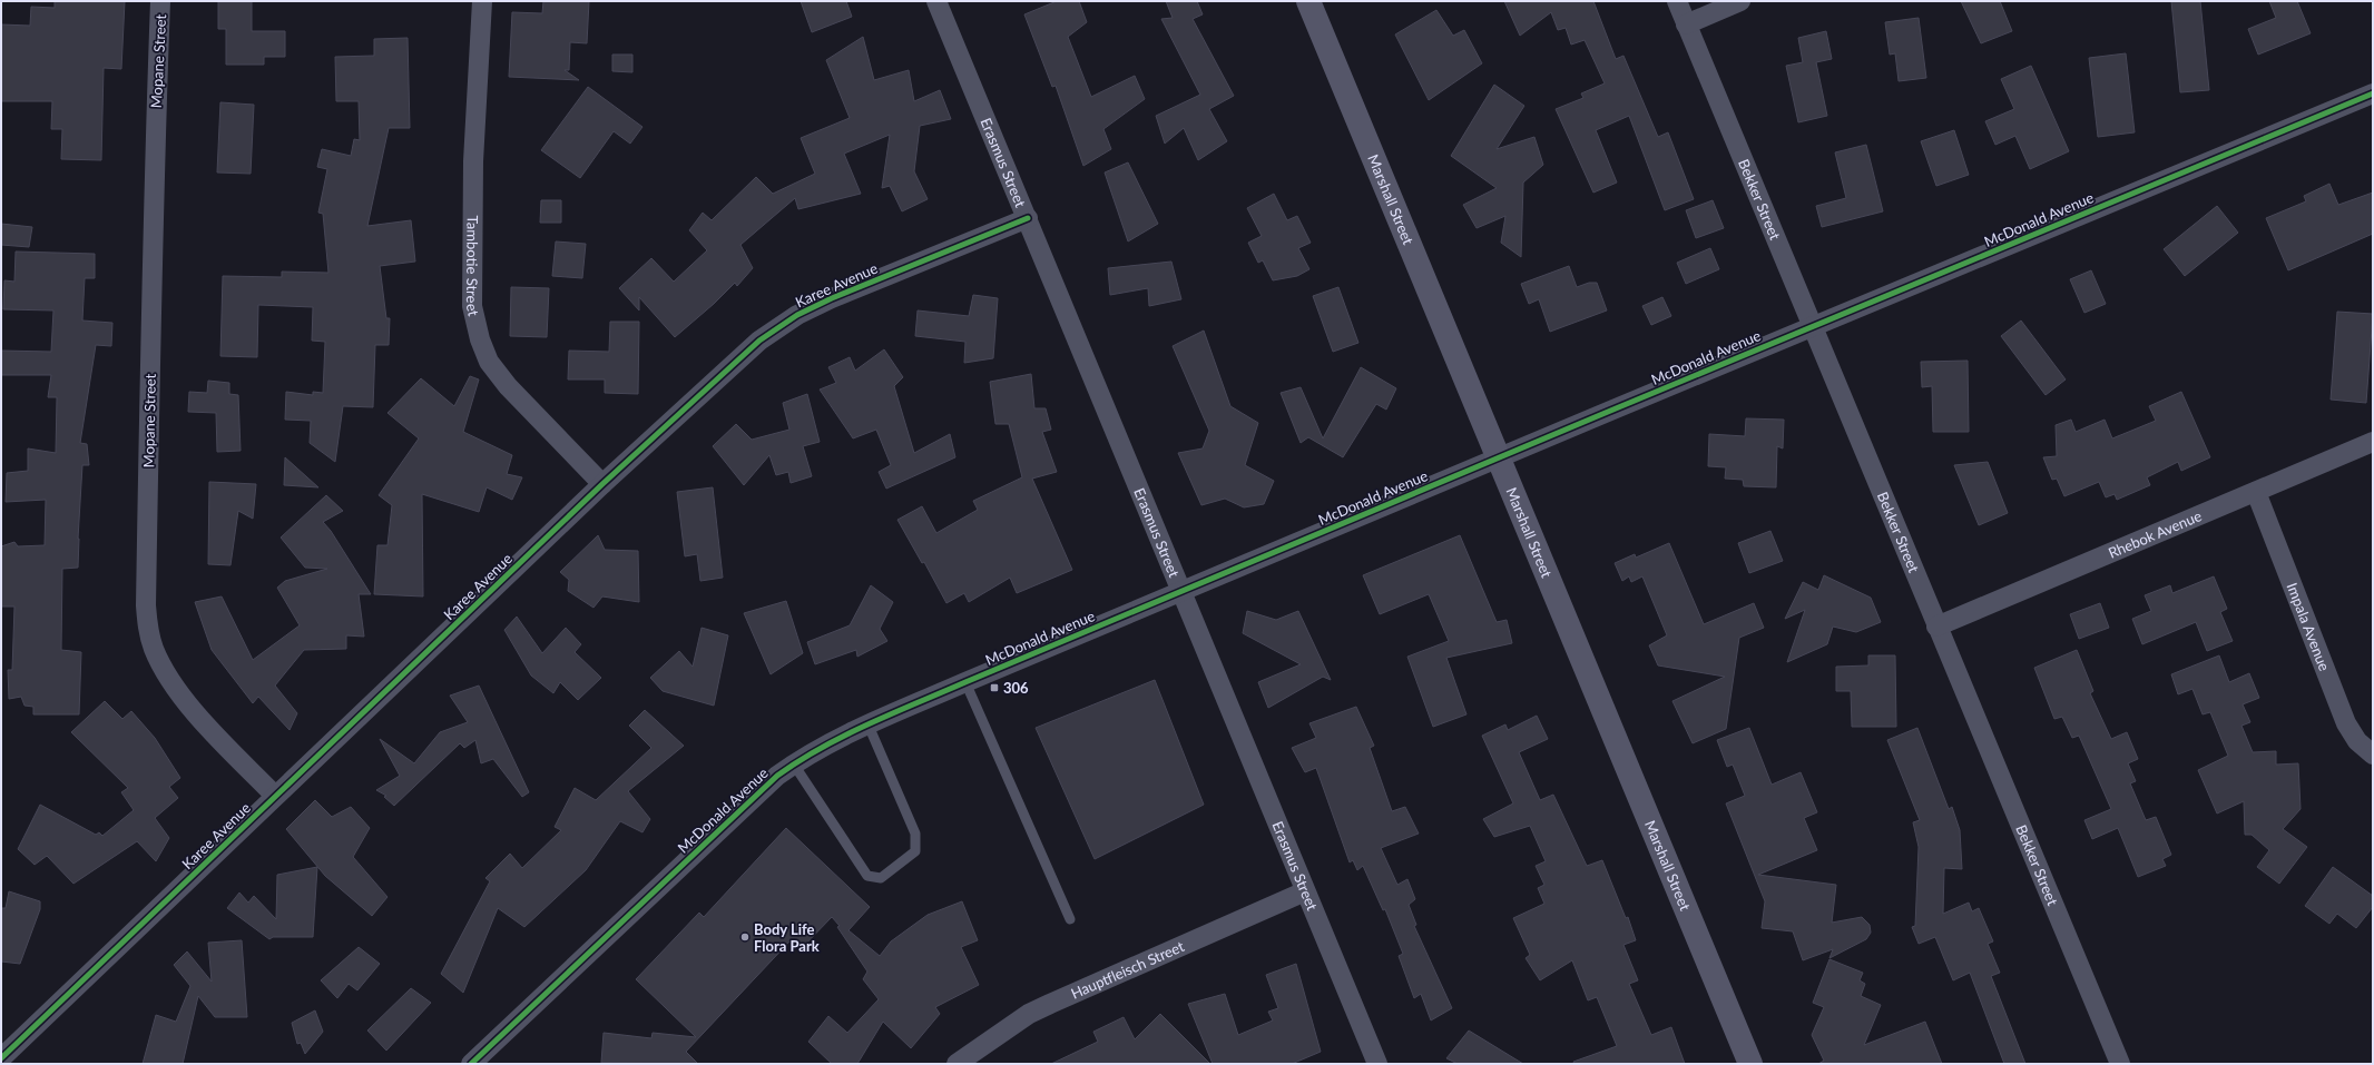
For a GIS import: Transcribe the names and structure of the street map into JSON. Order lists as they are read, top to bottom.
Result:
{
  "streets": {
    "street": [
      "Mopane Street",
      "Erasmus Street",
      "Marshall Street",
      "Bekker Street",
      "McDonald Avenue",
      "Tambotie Street",
      "Karee Avenue",
      "Rhebok Avenue",
      "Impala Avenue",
      "Hauptfleisch Street"
    ]
  },
  "crossings": [
    ["Mopane Street", "Karee Avenue"],
    ["Erasmus Street", "McDonald Avenue"],
    ["Erasmus Street", "Karee Avenue"],
    ["Erasmus Street", "Hauptfleisch Street"],
    ["Marshall Street", "McDonald Avenue"],
    ["Bekker Street", "McDonald Avenue"],
    ["Bekker Street", "Rhebok Avenue"],
    ["Tambotie Street", "Karee Avenue"],
    ["Rhebok Avenue", "Impala Avenue"]
  ],
  "places": {
    "transit": ["306"],
    "other": ["Body Life Flora Park"]
  }
}
